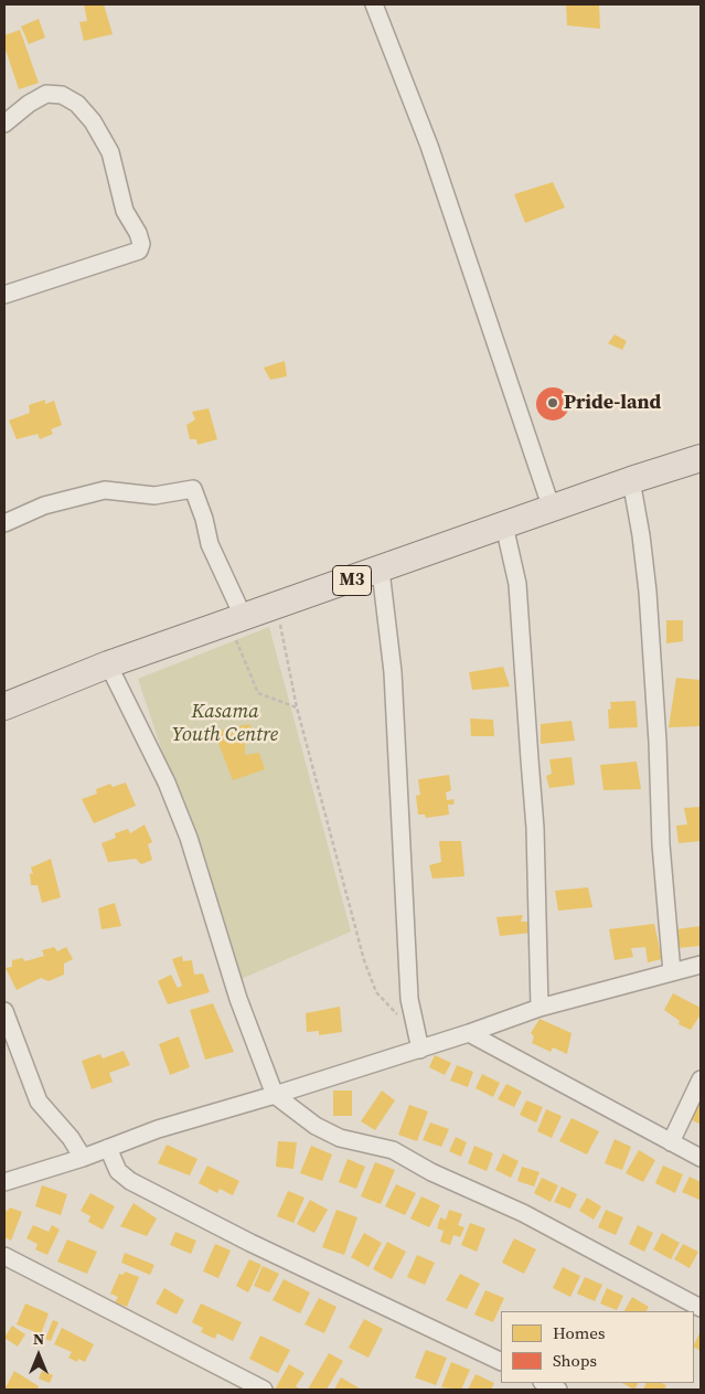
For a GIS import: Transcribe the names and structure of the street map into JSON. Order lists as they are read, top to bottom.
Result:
{
  "streets": {
    "main road": ["M3"]
  },
  "parks": ["Kasama Youth Centre"],
  "places": ["Pride-land"],
  "legend": ["Homes", "Shops"],
  "north": "top"
}
